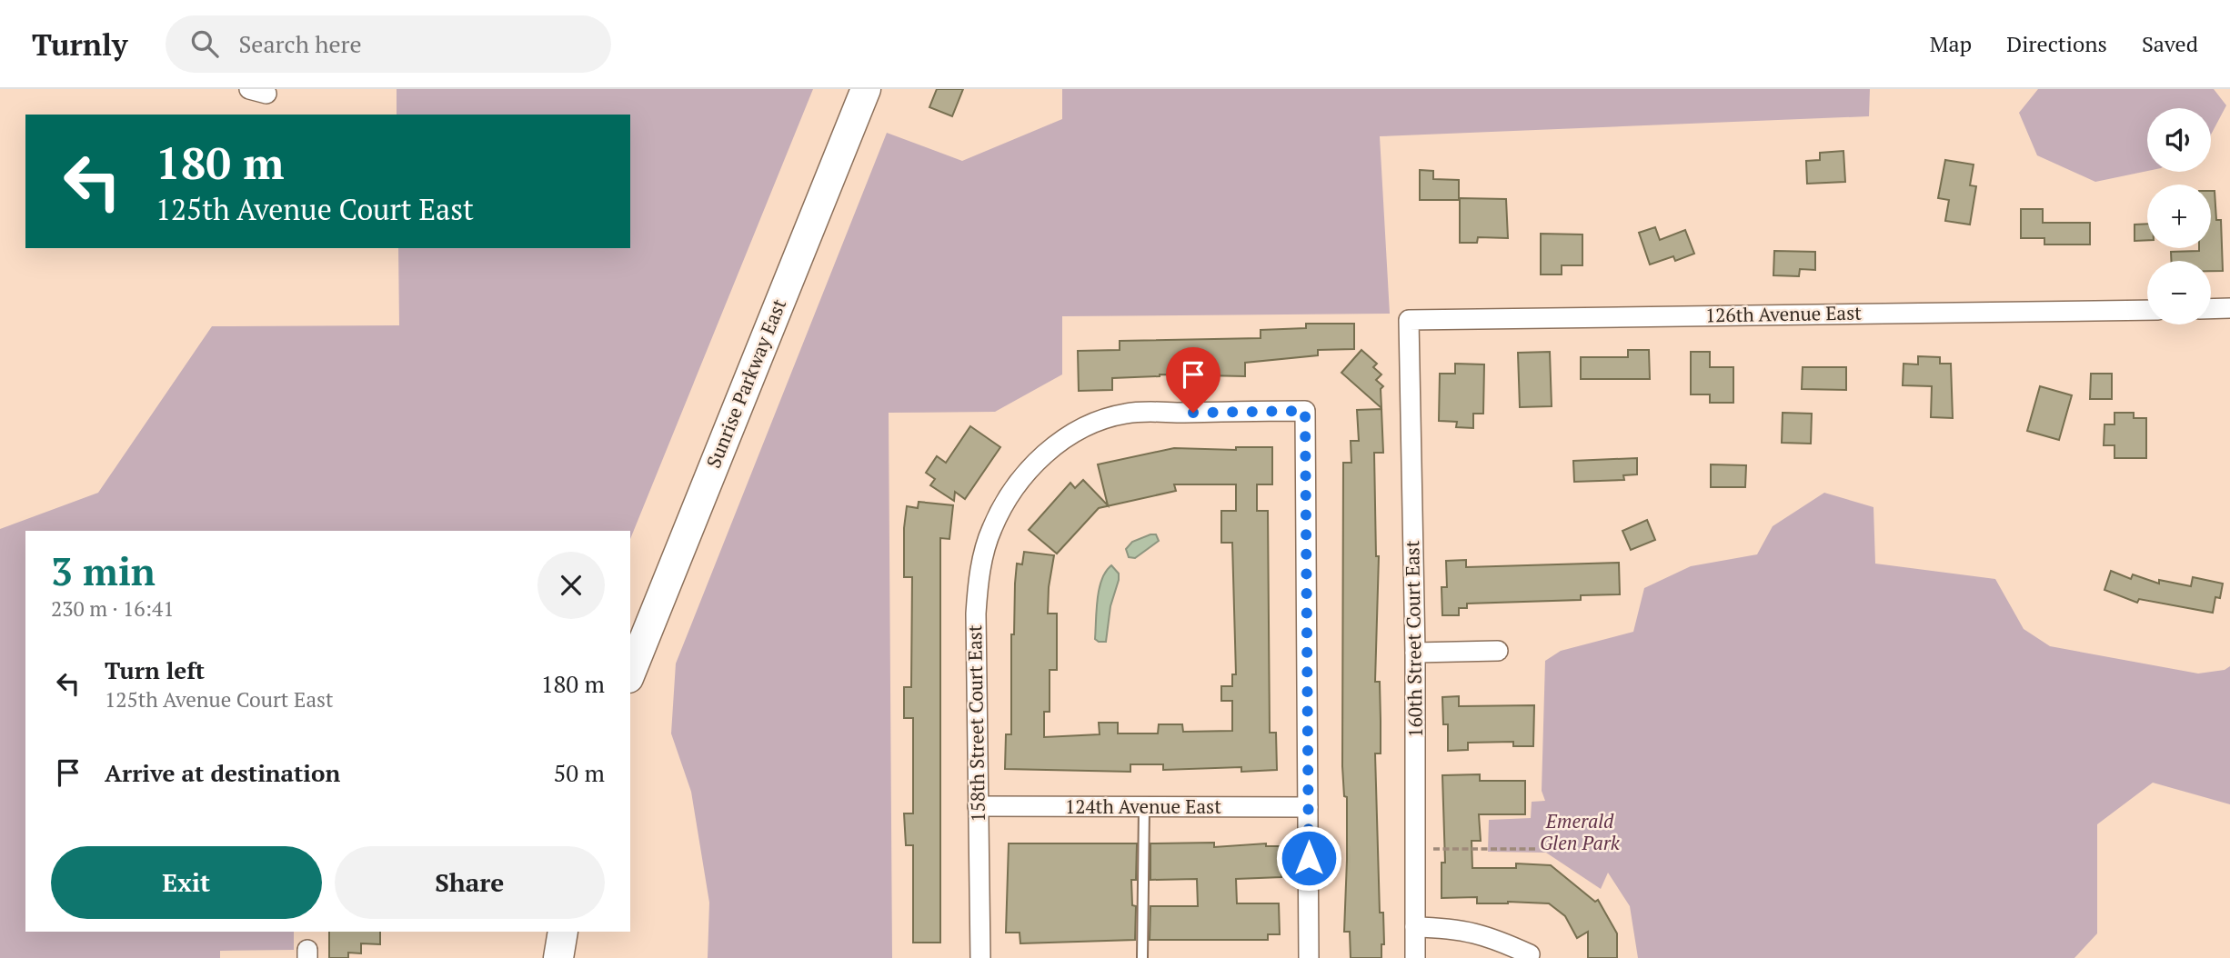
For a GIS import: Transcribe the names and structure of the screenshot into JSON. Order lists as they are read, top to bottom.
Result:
{
  "streets": {
    "street": [
      "126th Avenue East",
      "Sunrise Parkway East",
      "160th Street Court East",
      "158th Street Court East",
      "124th Avenue East"
    ]
  },
  "crossings": [
    ["126th Avenue East", "160th Street Court East"],
    ["158th Street Court East", "124th Avenue East"]
  ],
  "parks": ["Emerald Glen Park"],
  "page": {
    "header": "Turnly",
    "search": "Search here",
    "nav": ["Map", "Directions", "Saved"],
    "map_buttons": ["+", "−"],
    "turn": ["180 m", "125th Avenue Court East"],
    "heading": ["3 min", "230 m · 16:41"],
    "list": [
      {
        "name": "Turn left",
        "note": "125th Avenue Court East",
        "value": "180 m"
      },
      {
        "name": "Arrive at destination",
        "value": "50 m"
      }
    ],
    "buttons": ["Exit", "Share"]
  }
}
